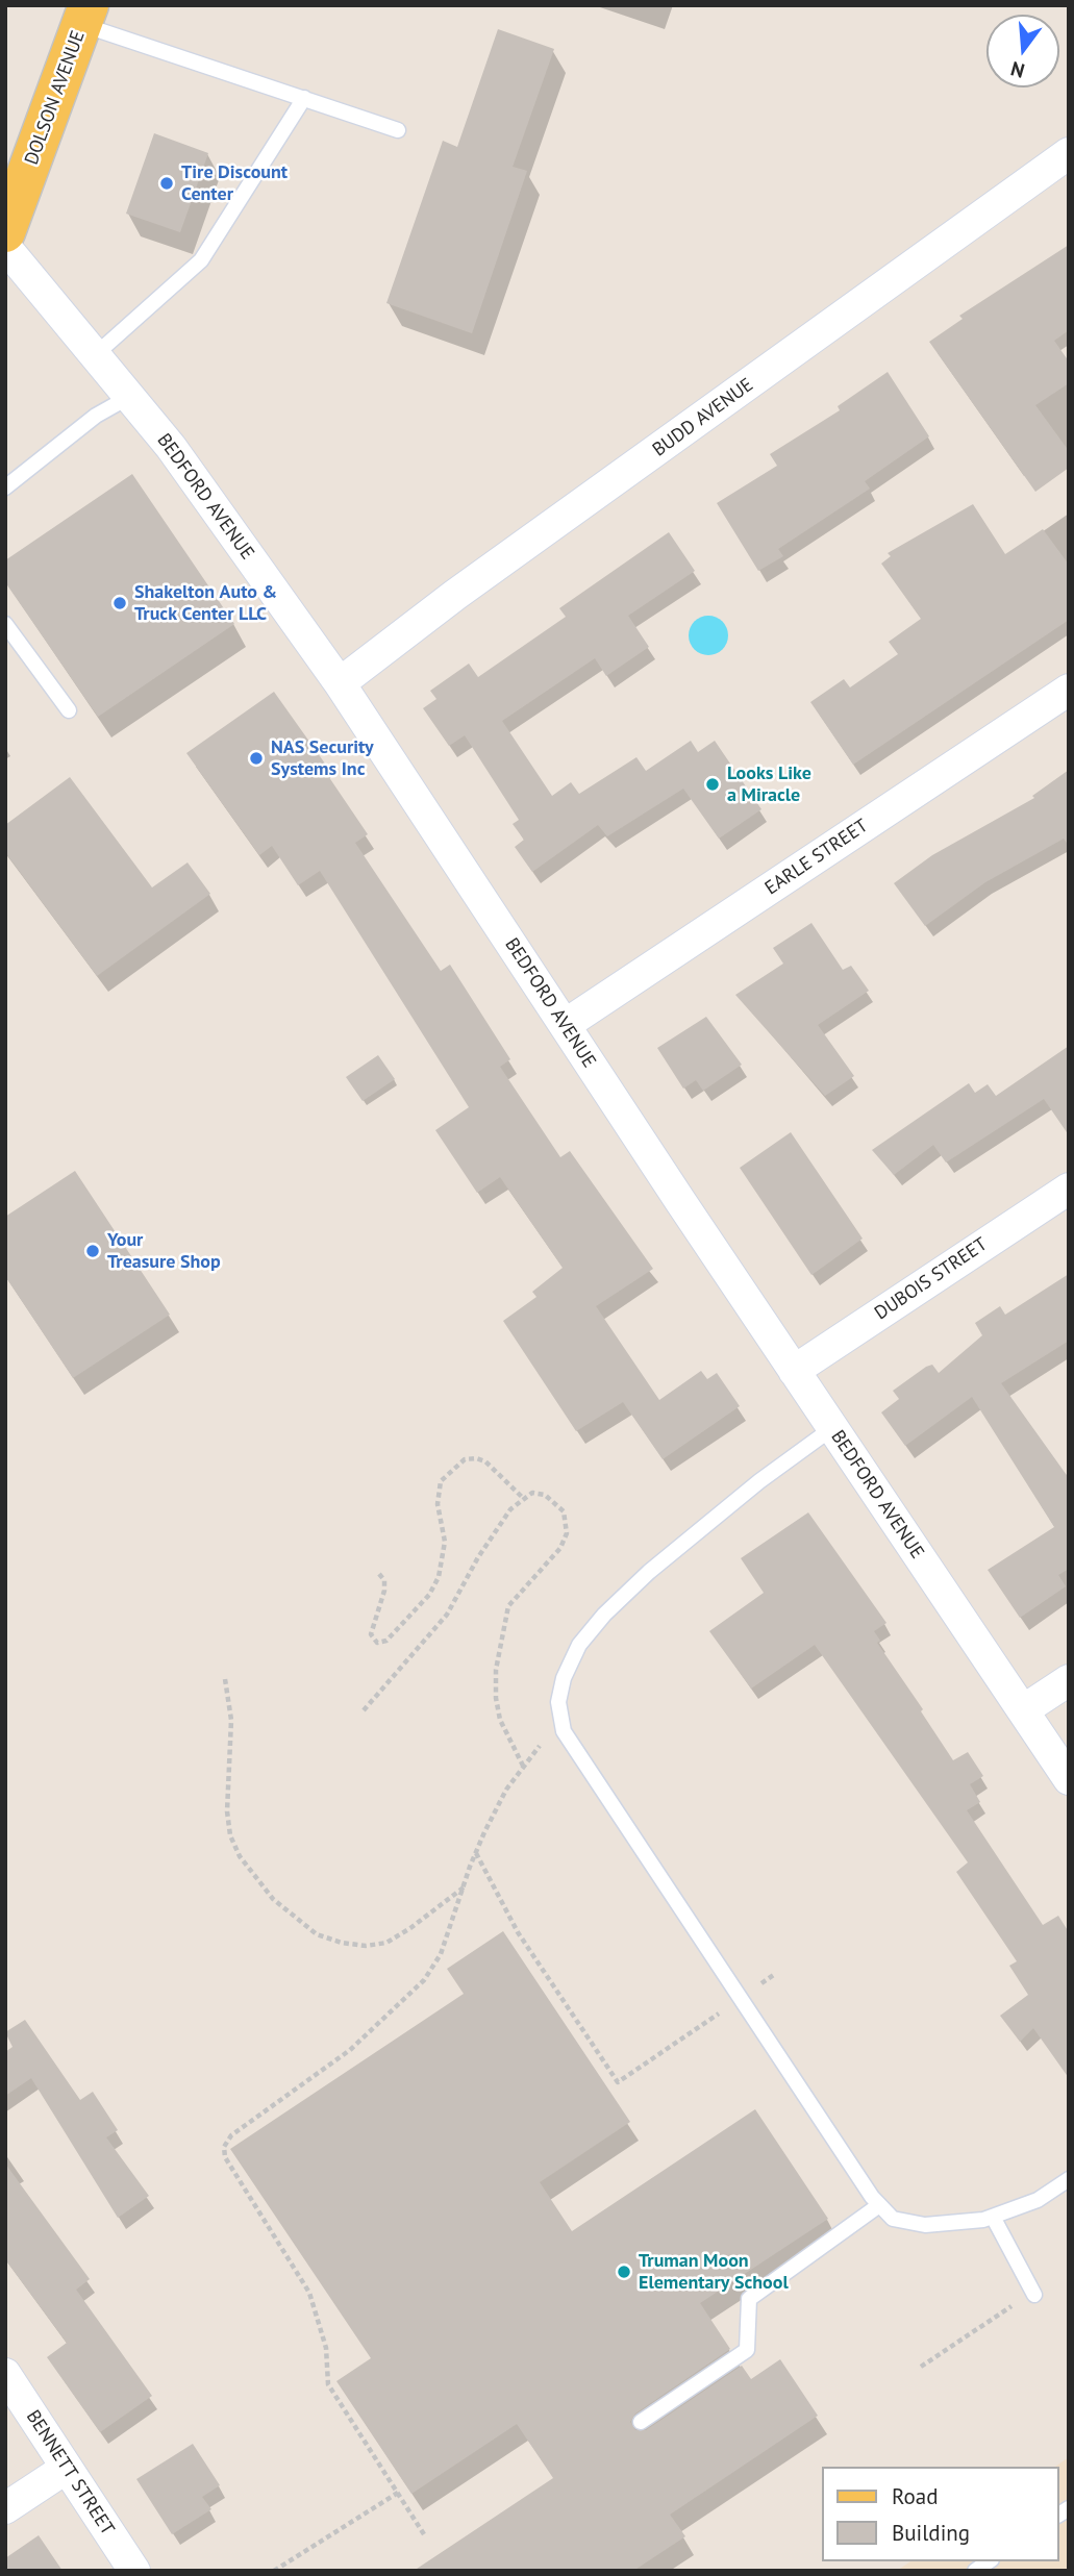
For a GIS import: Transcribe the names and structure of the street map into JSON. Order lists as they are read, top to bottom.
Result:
{
  "streets": {
    "main road": ["DOLSON AVENUE"],
    "street": [
      "BUDD AVENUE",
      "BEDFORD AVENUE",
      "EARLE STREET",
      "DUBOIS STREET",
      "BENNETT STREET"
    ]
  },
  "crossings": [
    ["BUDD AVENUE", "BEDFORD AVENUE"],
    ["BEDFORD AVENUE", "EARLE STREET"],
    ["BEDFORD AVENUE", "DUBOIS STREET"]
  ],
  "places": [
    "Tire Discount Center",
    "Shakelton Auto & Truck Center LLC",
    "NAS Security Systems Inc",
    "Looks Like a Miracle",
    "Your Treasure Shop",
    "Truman Moon Elementary School"
  ],
  "legend": ["Road", "Building"],
  "north": "bottom"
}
